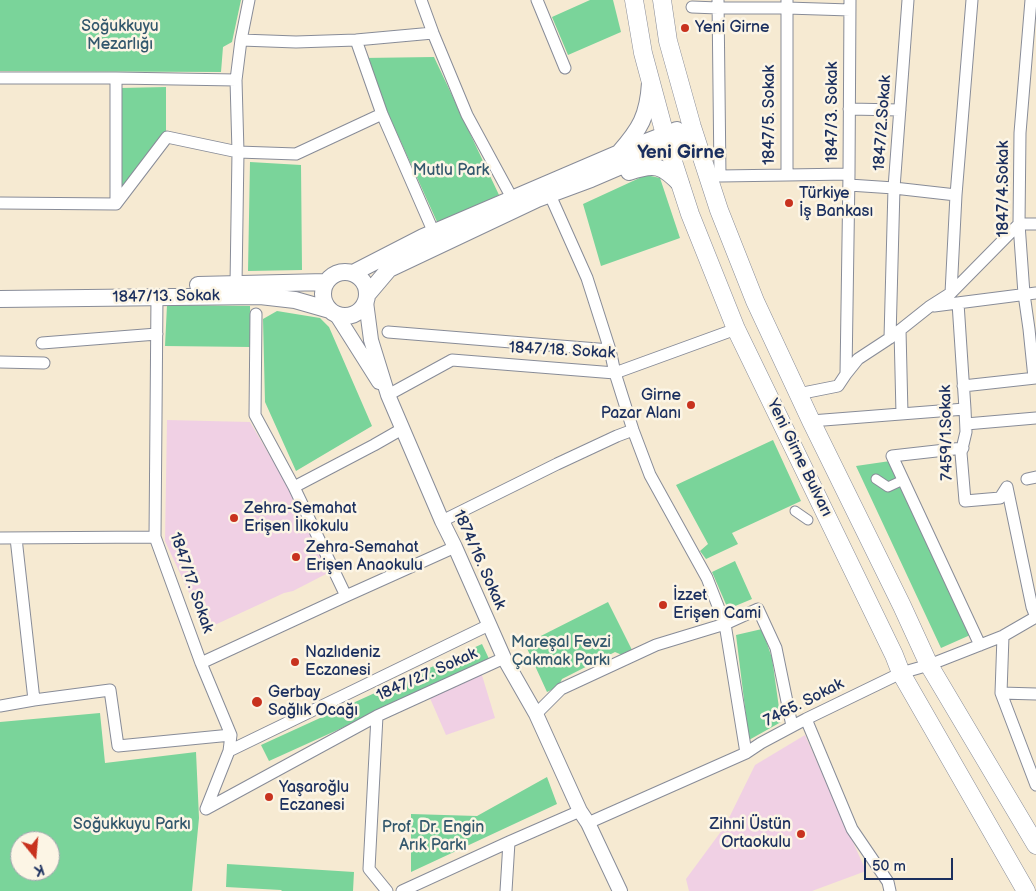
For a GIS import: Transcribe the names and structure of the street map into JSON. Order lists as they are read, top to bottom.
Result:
{
  "streets": {
    "main road": ["1847/13. Sokak", "Yeni Girne Bulvarı"],
    "street": [
      "1847/3. Sokak",
      "1847/5. Sokak",
      "1847/2.Sokak",
      "1847/4.Sokak",
      "1847/18. Sokak",
      "7459/1.Sokak",
      "1874/16. Sokak",
      "1847/17. Sokak",
      "1847/27. Sokak",
      "7465. Sokak"
    ]
  },
  "crossings": [
    ["1847/13. Sokak", "1874/16. Sokak"],
    ["1847/13. Sokak", "1847/17. Sokak"],
    ["1847/18. Sokak", "Yeni Girne Bulvarı"],
    ["1847/18. Sokak", "1874/16. Sokak"],
    ["7459/1.Sokak", "7465. Sokak"],
    ["Yeni Girne Bulvarı", "7465. Sokak"],
    ["1874/16. Sokak", "1847/27. Sokak"],
    ["1874/16. Sokak", "7465. Sokak"],
    ["1847/17. Sokak", "1847/27. Sokak"]
  ],
  "districts": ["Yeni Girne"],
  "parks": [
    "Soğukkuyu Mezarlığı",
    "Mutlu Park",
    "Mareşal Fevzi Çakmak Parkı",
    "Soğukkuyu Parkı",
    "Prof. Dr. Engin Arık Parkı"
  ],
  "places": [
    "Yeni Girne",
    "Türkiye İş Bankası",
    "Girne Pazar Alanı",
    "Zehra-Semahat Erişen İlkokulu",
    "Zehra-Semahat Erişen Anaokulu",
    "İzzet Erişen Cami",
    "Nazlıdeniz Eczanesi",
    "Gerbay Sağlık Ocağı",
    "Yaşaroğlu Eczanesi",
    "Zihni Üstün Ortaokulu"
  ],
  "scale_bar": "50 m",
  "north": "bottom"
}
